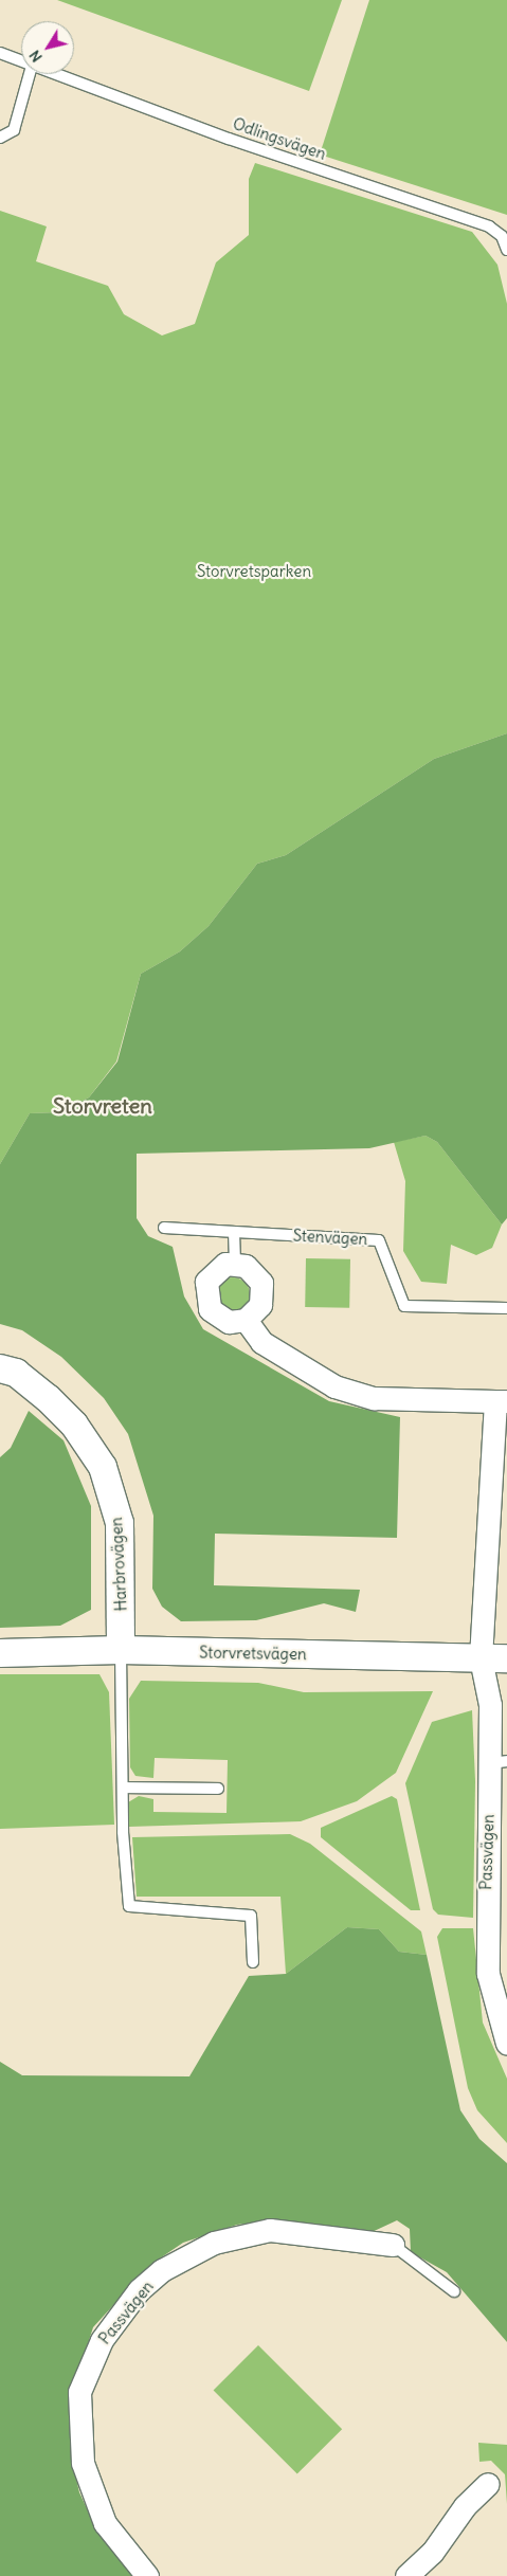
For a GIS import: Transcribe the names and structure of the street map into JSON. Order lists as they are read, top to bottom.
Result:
{
  "streets": {
    "street": ["Harbrovägen", "Storvretsvägen", "Passvägen"],
    "lane": ["Odlingsvägen", "Stenvägen"]
  },
  "crossings": [
    ["Harbrovägen", "Storvretsvägen"],
    ["Storvretsvägen", "Passvägen"]
  ],
  "districts": ["Storvreten"],
  "parks": ["Storvretsparken"],
  "north": "bottom left"
}
